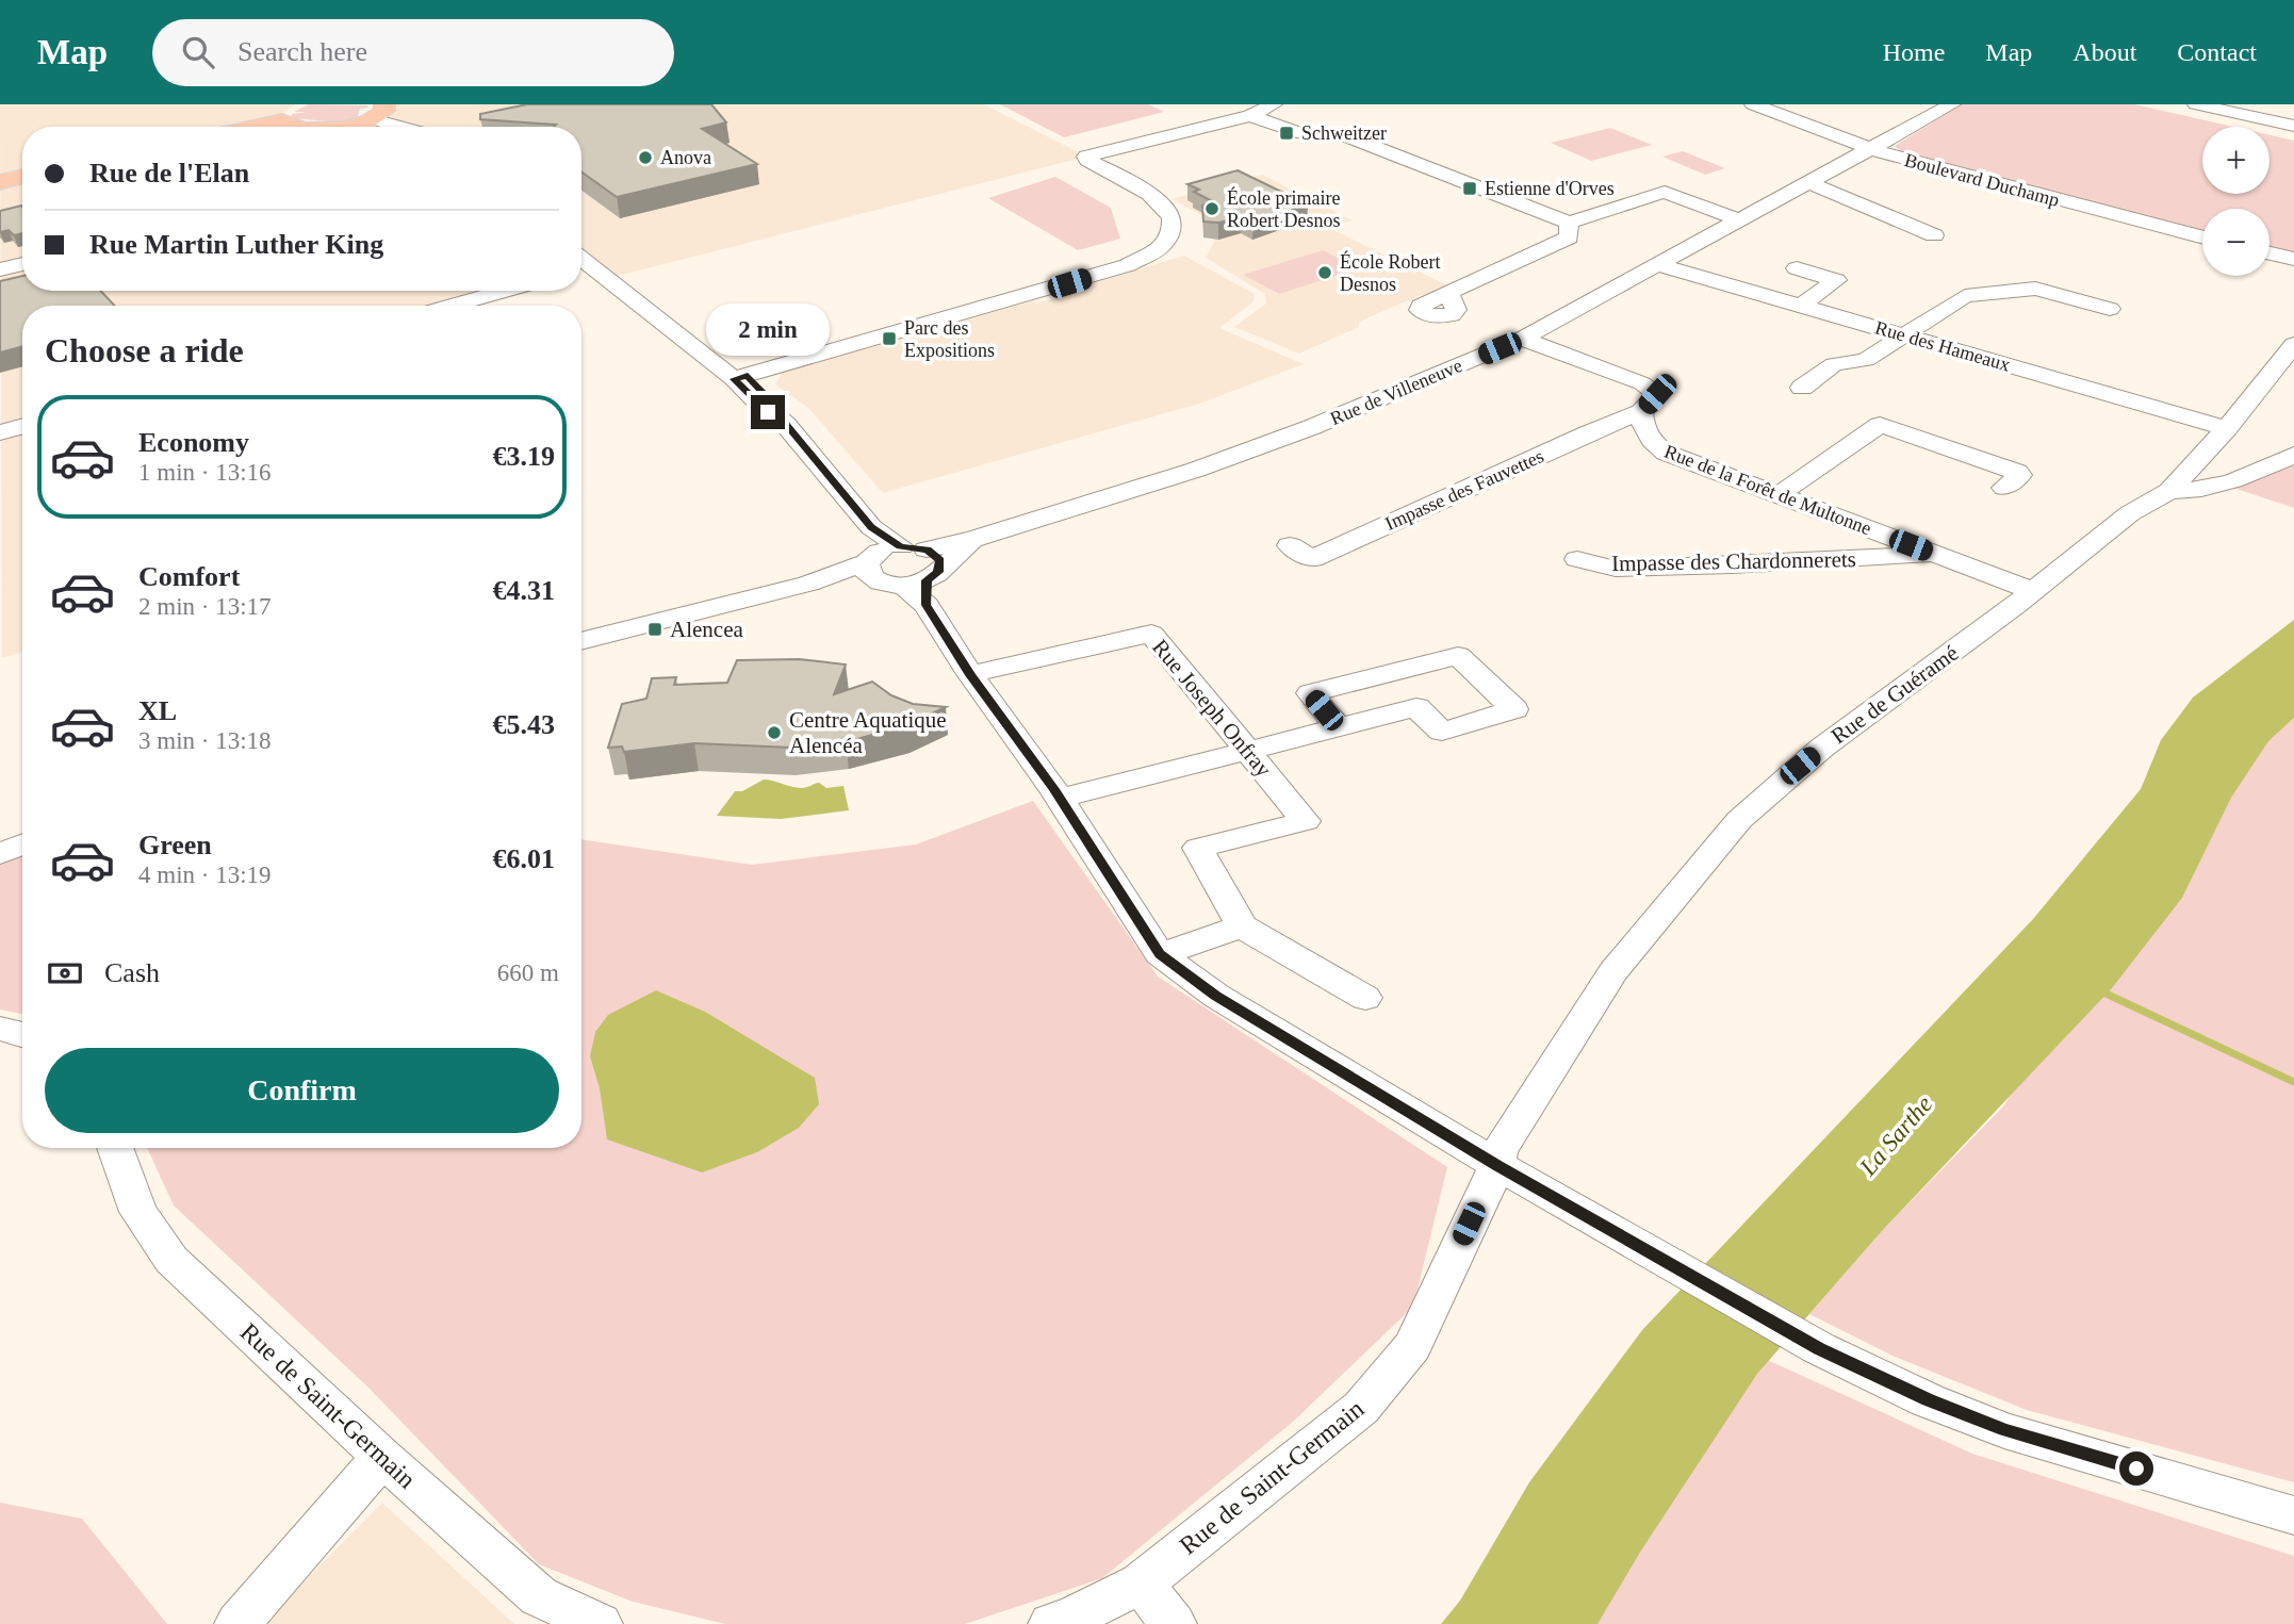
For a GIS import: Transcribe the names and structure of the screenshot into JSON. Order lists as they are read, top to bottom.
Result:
{
  "streets": {
    "street": [
      "Boulevard Duchamp",
      "Rue des Hameaux",
      "Rue de Villeneuve",
      "Impasse des Fauvettes",
      "Rue de la Forêt de Multonne",
      "Impasse des Chardonnerets",
      "Rue de Guéramé",
      "Rue Joseph Onfray",
      "Rue de Saint-Germain"
    ]
  },
  "crossings": [
    ["Boulevard Duchamp", "Rue de Villeneuve"],
    ["Rue des Hameaux", "Rue de Villeneuve"],
    ["Rue des Hameaux", "Rue de Guéramé"],
    ["Rue de Villeneuve", "Rue de la Forêt de Multonne"],
    ["Impasse des Fauvettes", "Rue de la Forêt de Multonne"],
    ["Rue de la Forêt de Multonne", "Impasse des Chardonnerets"],
    ["Rue de la Forêt de Multonne", "Rue de Guéramé"],
    ["Rue de Guéramé", "Rue de Saint-Germain"]
  ],
  "water": ["La Sarthe"],
  "places": {
    "transit": [
      "Schweitzer",
      "Estienne d'Orves",
      "Parc des Expositions",
      "Alencea"
    ],
    "other": [
      "Anova",
      "École primaire Robert Desnos",
      "École Robert Desnos",
      "Centre Aquatique Alencéa"
    ]
  },
  "page": {
    "header": "Map",
    "search": "Search here",
    "nav": [
      "Home",
      "Map",
      "About",
      "Contact"
    ],
    "map_buttons": ["+", "−"],
    "banner": ["Rue de l'Elan", "Rue Martin Luther King"],
    "bubble": "2 min",
    "heading": "Choose a ride",
    "list": [
      {
        "name": "Economy",
        "note": "1 min · 13:16",
        "value": "€3.19"
      },
      {
        "name": "Comfort",
        "note": "2 min · 13:17",
        "value": "€4.31"
      },
      {
        "name": "XL",
        "note": "3 min · 13:18",
        "value": "€5.43"
      },
      {
        "name": "Green",
        "note": "4 min · 13:19",
        "value": "€6.01"
      }
    ],
    "pay": ["Cash", "660 m"],
    "buttons": "Confirm"
  }
}
